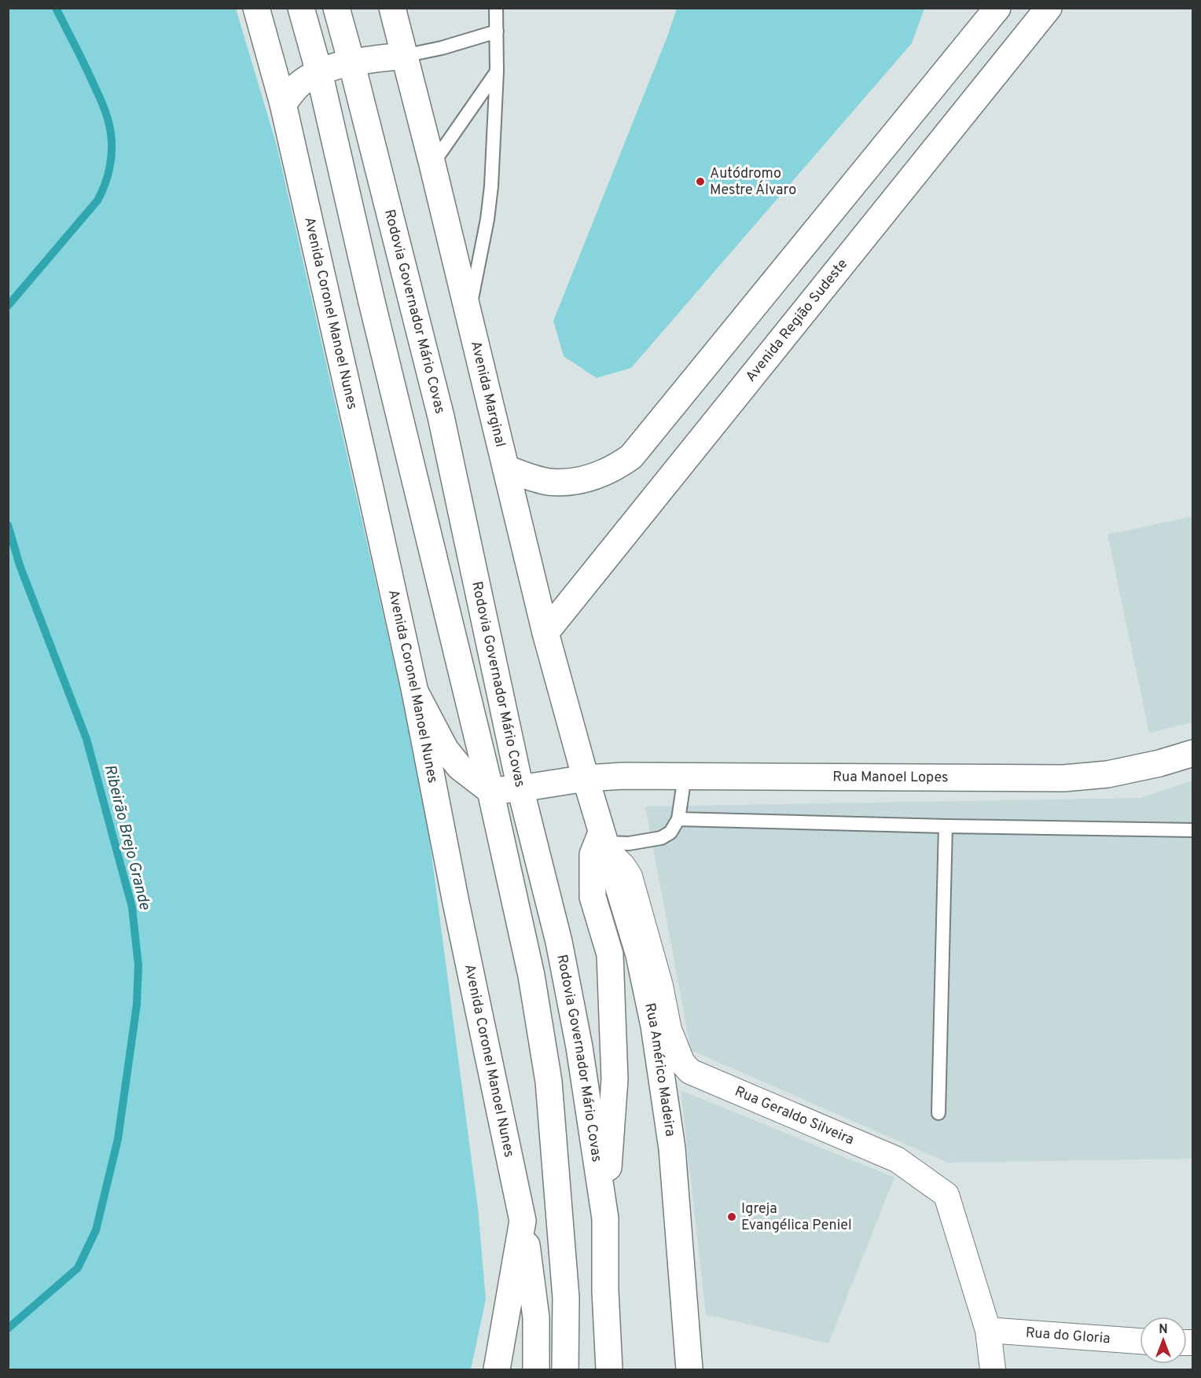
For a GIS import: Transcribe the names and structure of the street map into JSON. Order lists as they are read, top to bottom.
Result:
{
  "streets": {
    "street": [
      "Rodovia Governador Mário Covas",
      "Avenida Coronel Manoel Nunes",
      "Avenida Região Sudeste",
      "Avenida Marginal",
      "Rua Manoel Lopes",
      "Rua Américo Madeira",
      "Rua Geraldo Silveira",
      "Rua do Gloria"
    ]
  },
  "crossings": [
    ["Rodovia Governador Mário Covas", "Rua Manoel Lopes"],
    ["Avenida Região Sudeste", "Avenida Marginal"],
    ["Avenida Marginal", "Rua Manoel Lopes"],
    ["Avenida Marginal", "Rua Américo Madeira"],
    ["Rua Manoel Lopes", "Rua Américo Madeira"],
    ["Rua Américo Madeira", "Rua Geraldo Silveira"],
    ["Rua Geraldo Silveira", "Rua do Gloria"]
  ],
  "water": ["Ribeirão Brejo Grande"],
  "places": ["Autódromo Mestre Álvaro", "Igreja Evangélica Peniel"],
  "north": "top"
}
